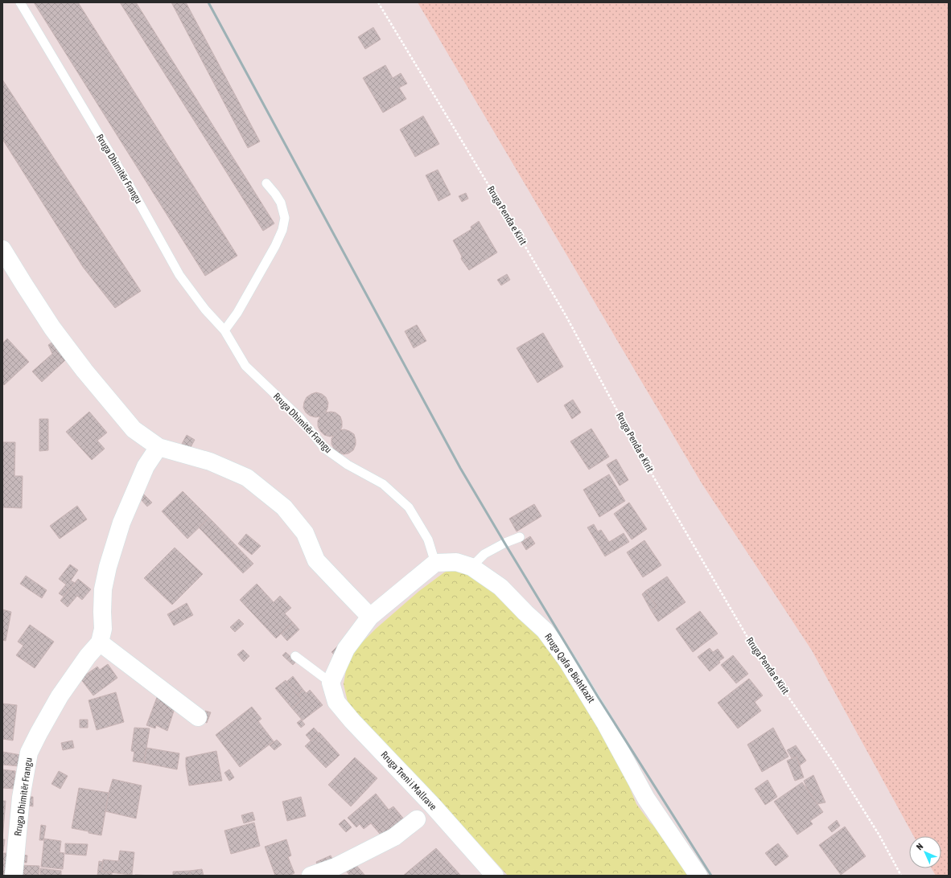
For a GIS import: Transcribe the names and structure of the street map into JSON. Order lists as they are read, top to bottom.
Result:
{
  "streets": {
    "street": ["Rruga Dhimitër Frangu", "Rruga Qafa e Bishtkazit", "Rruga Treni i Mallrave"],
    "path": ["Rruga Penda e Kirit"]
  },
  "crossings": [
    ["Rruga Dhimitër Frangu", "Rruga Qafa e Bishtkazit"]
  ],
  "north": "top left"
}
